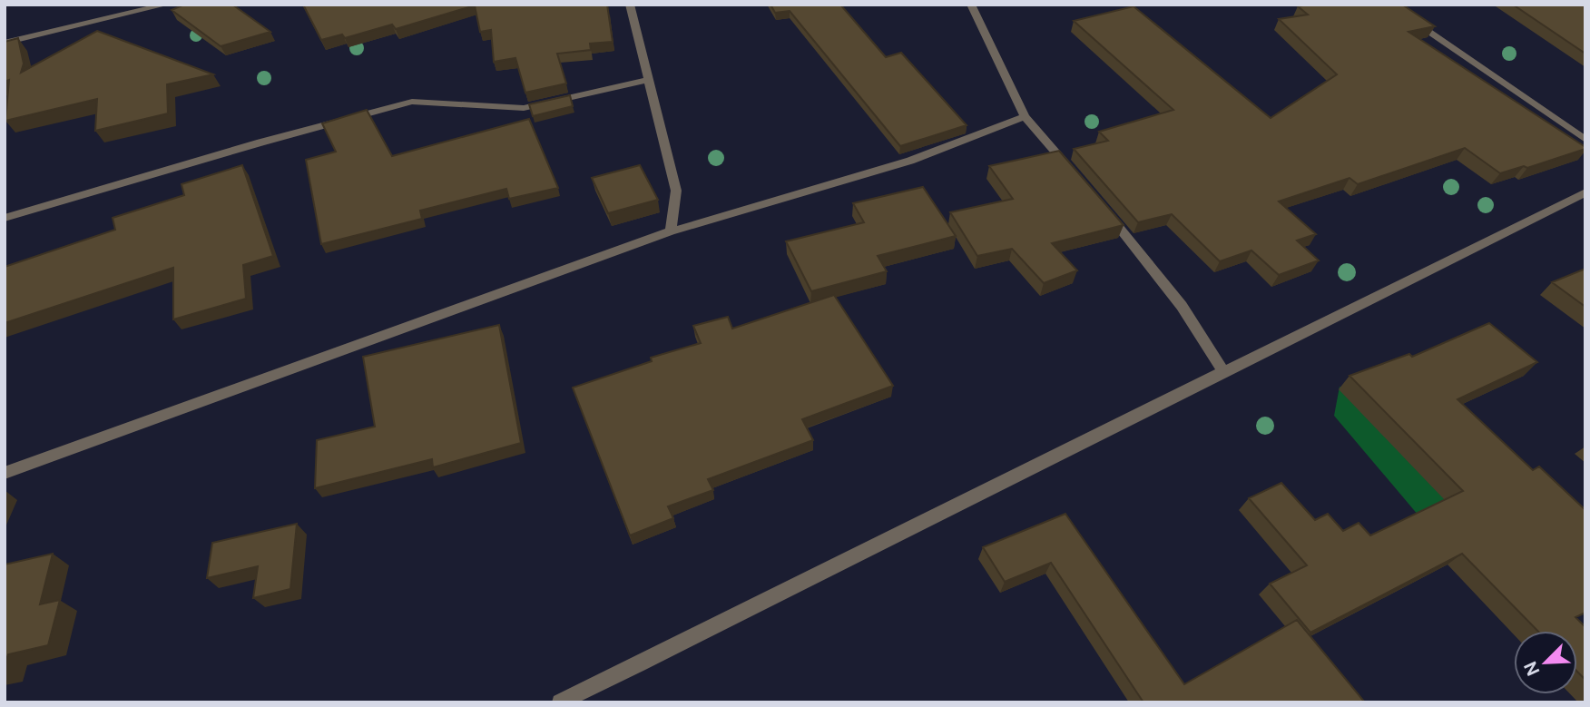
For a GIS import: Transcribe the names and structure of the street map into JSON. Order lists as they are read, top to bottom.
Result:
{
  "north": "bottom left"
}
